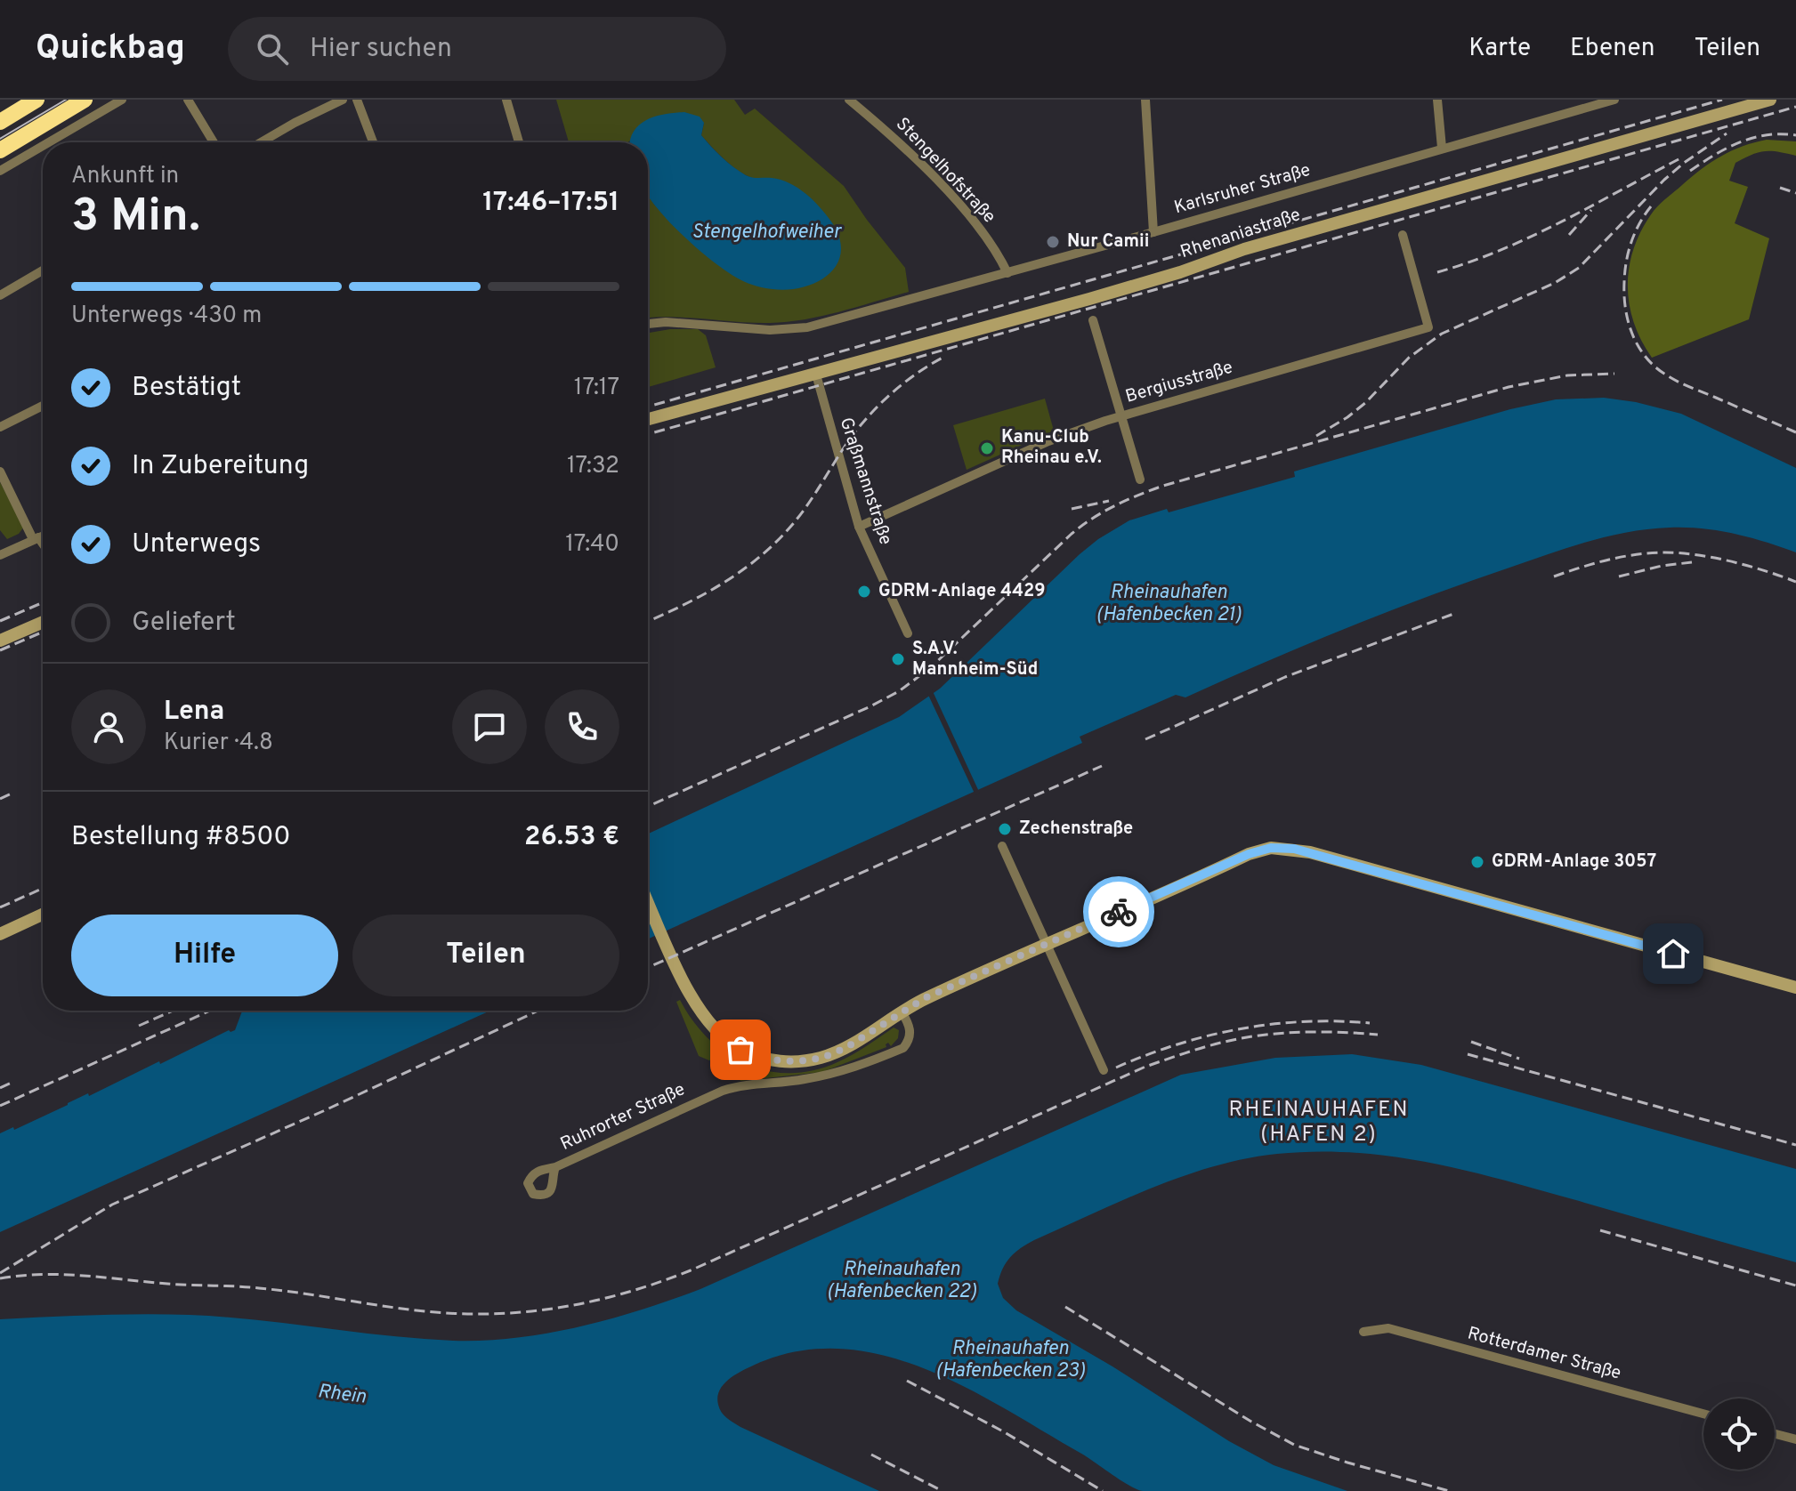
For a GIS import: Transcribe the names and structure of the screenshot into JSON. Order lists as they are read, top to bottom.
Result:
{
  "streets": {
    "street": [
      "Stengelhofstraße",
      "Karlsruher Straße",
      "Rhenaniastraße",
      "Bergiusstraße",
      "Graßmannstraße",
      "Ruhrorter Straße",
      "Rotterdamer Straße"
    ]
  },
  "crossings": [
    ["Stengelhofstraße", "Karlsruher Straße"],
    ["Rhenaniastraße", "Graßmannstraße"],
    ["Bergiusstraße", "Graßmannstraße"]
  ],
  "districts": ["RHEINAUHAFEN (HAFEN 2)"],
  "water": [
    "Stengelhofweiher",
    "Rheinauhafen (Hafenbecken 21)",
    "Rheinauhafen (Hafenbecken 22)",
    "Rheinauhafen (Hafenbecken 23)",
    "Rhein"
  ],
  "places": [
    "Nur Camii",
    "Kanu-Club Rheinau e.V.",
    "GDRM-Anlage 4429",
    "S.A.V. Mannheim-Süd",
    "Zechenstraße",
    "GDRM-Anlage 3057"
  ],
  "page": {
    "header": "Quickbag",
    "search": "Hier suchen",
    "nav": ["Karte", "Ebenen", "Teilen"],
    "heading": ["3 Min.", "Ankunft in", "17:46–17:51"],
    "panel": [
      "Lena",
      "Kurier · 4.8",
      "Bestellung #8500",
      "26.53 €"
    ],
    "bar": "Unterwegs · 430 m",
    "list": [
      ["Bestätigt", "17:17"],
      ["In Zubereitung", "17:32"],
      ["Unterwegs", "17:40"],
      "Geliefert"
    ],
    "buttons": ["Hilfe", "Teilen"]
  }
}
